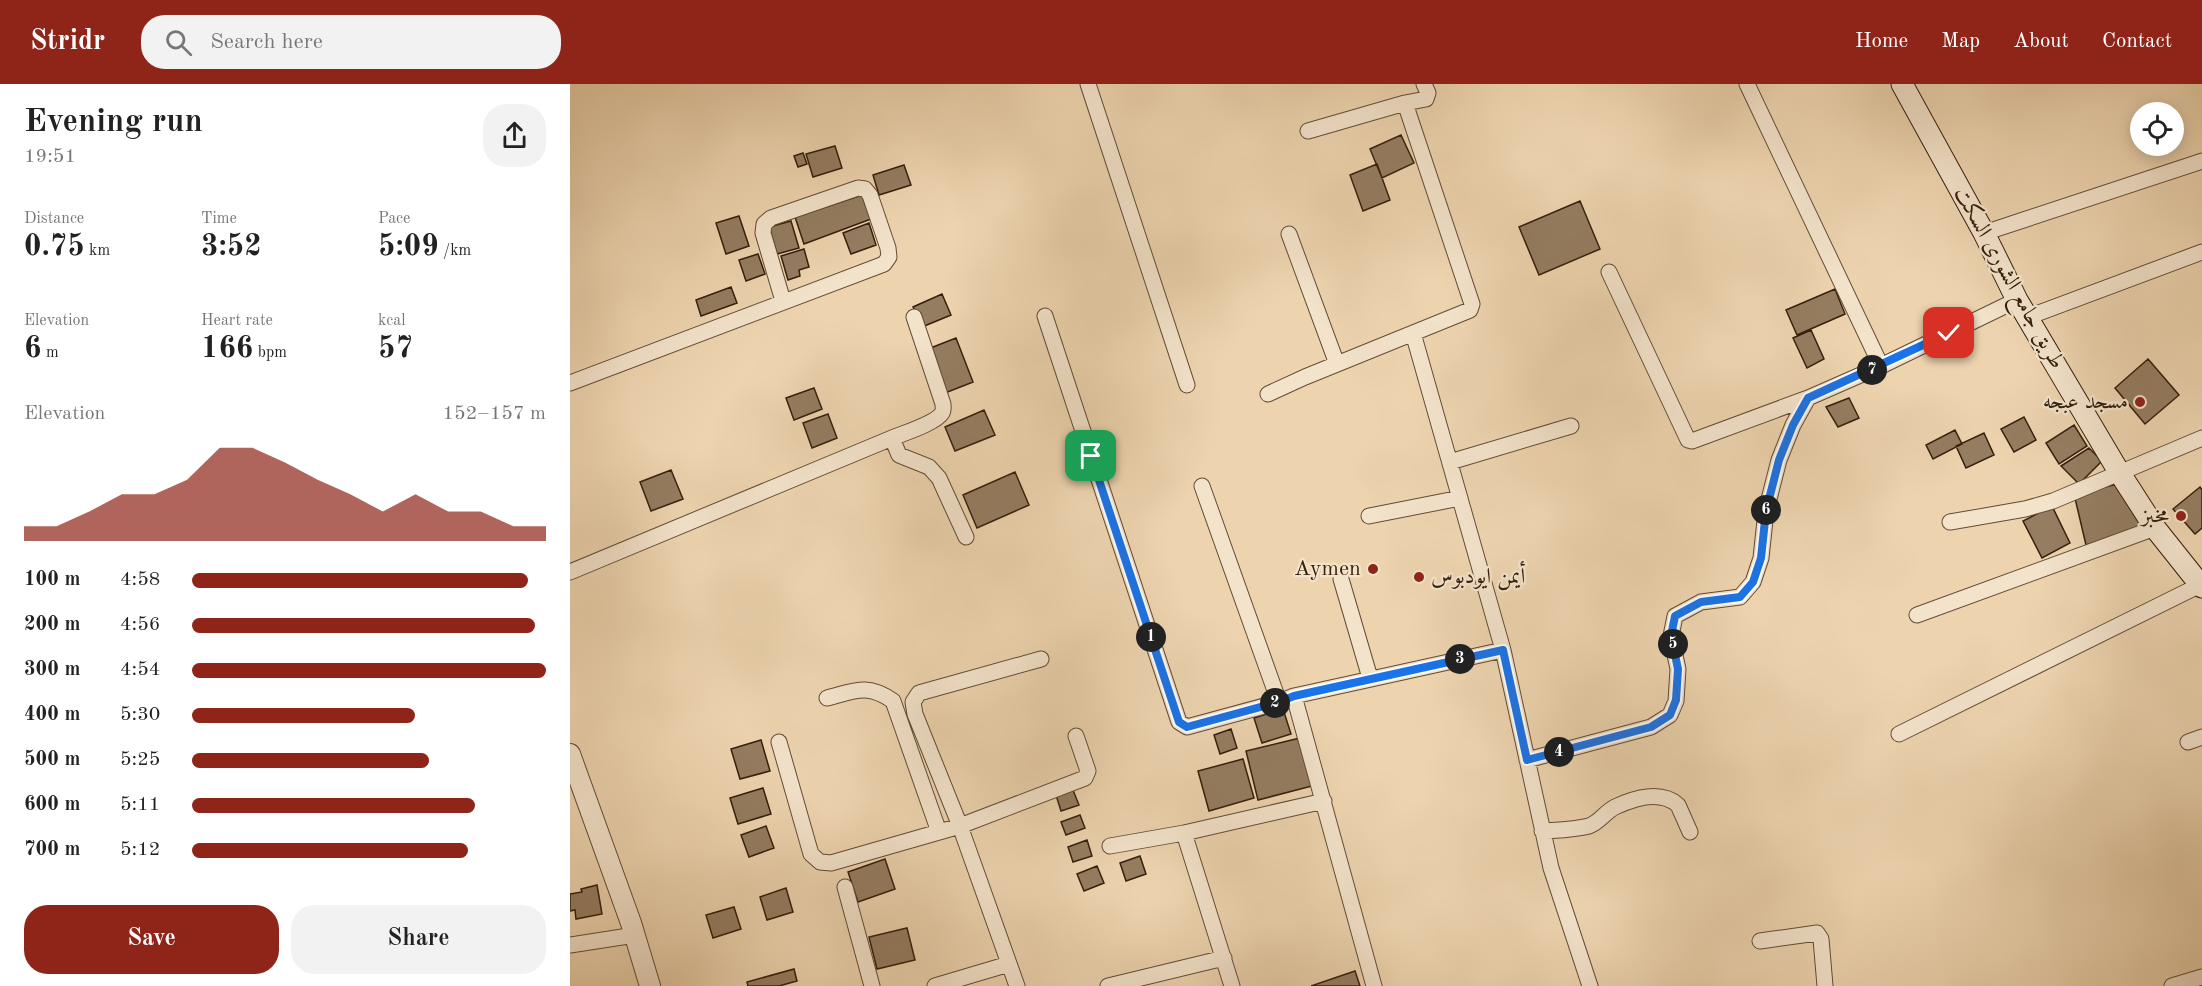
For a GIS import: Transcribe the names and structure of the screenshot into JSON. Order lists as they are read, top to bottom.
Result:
{
  "streets": {
    "main road": ["طريق جامع الشورى السكت"]
  },
  "places": [
    "مسجد عبجه",
    "مخبز",
    "Aymen",
    "أيمن ايودبوس"
  ],
  "page": {
    "header": "Stridr",
    "search": "Search here",
    "nav": [
      "Home",
      "Map",
      "About",
      "Contact"
    ],
    "heading": ["Evening run", "19:51"],
    "stats": [
      ["Distance", "0.75 km"],
      ["Time", "3:52"],
      ["Pace", "5:09 /km"],
      ["Elevation", "6 m"],
      ["Heart rate", "166 bpm"],
      ["kcal", "57"]
    ],
    "pins": [
      "7",
      "6",
      "1",
      "5",
      "3",
      "2",
      "4"
    ],
    "chart": ["Elevation", "152–157 m"],
    "list": [
      {
        "name": "100 m",
        "note": "4:58"
      },
      {
        "name": "200 m",
        "note": "4:56"
      },
      {
        "name": "300 m",
        "note": "4:54"
      },
      {
        "name": "400 m",
        "note": "5:30"
      },
      {
        "name": "500 m",
        "note": "5:25"
      },
      {
        "name": "600 m",
        "note": "5:11"
      },
      {
        "name": "700 m",
        "note": "5:12"
      }
    ],
    "buttons": ["Save", "Share"]
  }
}
